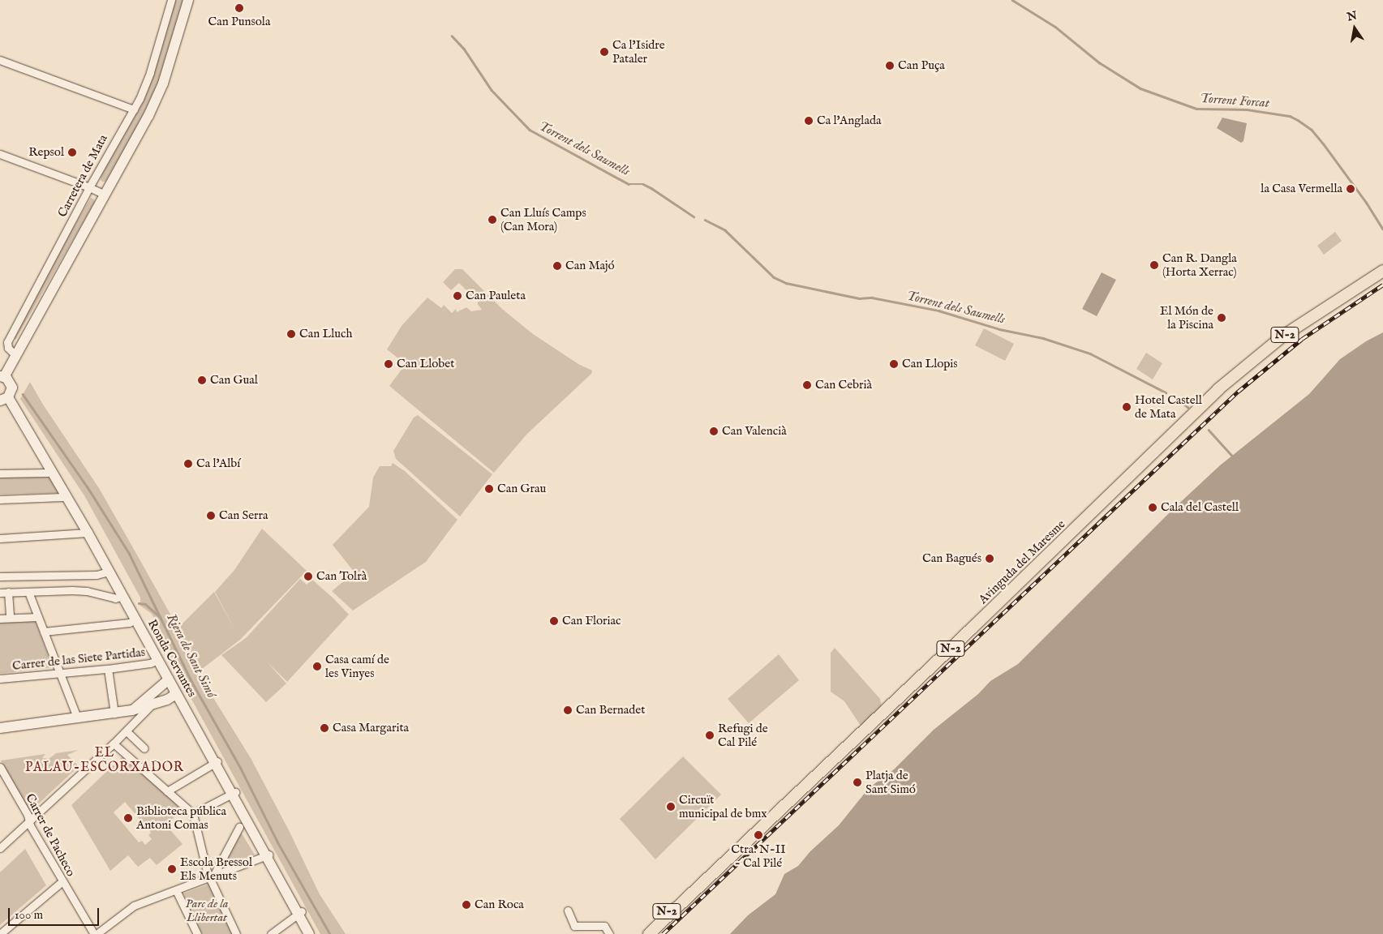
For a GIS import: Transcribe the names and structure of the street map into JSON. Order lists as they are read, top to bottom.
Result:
{
  "streets": {
    "main road": ["N-2", "Avinguda del Maresme"],
    "street": [
      "Carretera de Mata",
      "Ronda Cervantes",
      "Carrer de las Siete Partidas",
      "Carrer de Pacheco"
    ]
  },
  "crossings": [
    ["Ronda Cervantes", "Carrer de las Siete Partidas"]
  ],
  "districts": ["EL PALAU-ESCORXADOR"],
  "water": ["Torrent Forcat", "Torrent dels Saumells", "Riera de Sant Simó"],
  "parks": ["Parc de la Llibertat"],
  "places": [
    "Can Punsola",
    "Ca l'Isidre Pataler",
    "Can Puça",
    "Ca l'Anglada",
    "Repsol",
    "la Casa Vermella",
    "Can Lluís Camps (Can Mora)",
    "Can R. Dangla (Horta Xerrac)",
    "Can Majó",
    "Can Pauleta",
    "El Món de la Piscina",
    "Can Lluch",
    "Can Llobet",
    "Can Llopis",
    "Can Gual",
    "Can Cebrià",
    "Hotel Castell de Mata",
    "Can Valencià",
    "Ca l'Albí",
    "Can Grau",
    "Cala del Castell",
    "Can Serra",
    "Can Bagués",
    "Can Tolrà",
    "Can Floriac",
    "Casa camí de les Vinyes",
    "Can Bernadet",
    "Casa Margarita",
    "Refugi de Cal Pilé",
    "Platja de Sant Simó",
    "Circuït municipal de bmx",
    "Biblioteca pública Antoni Comas",
    "Ctra. N-II - Cal Pilé",
    "Escola Bressol Els Menuts",
    "Can Roca"
  ],
  "scale_bar": "100 m",
  "north": "top"
}
